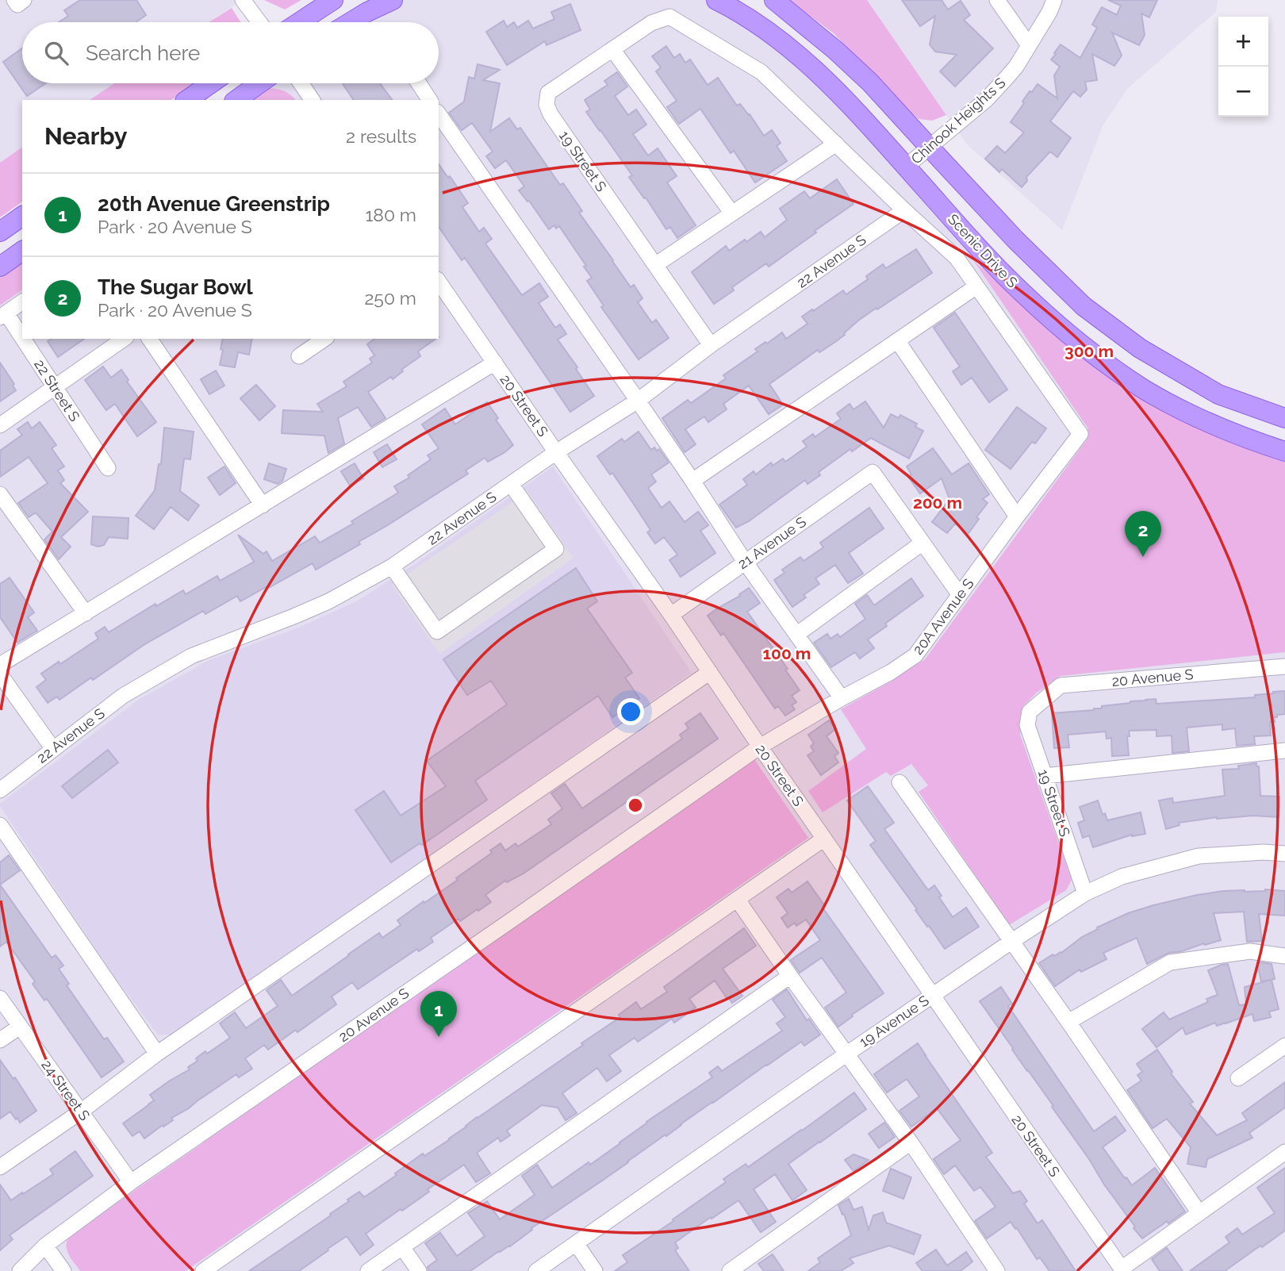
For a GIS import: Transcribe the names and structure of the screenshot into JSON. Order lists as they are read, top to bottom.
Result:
{
  "streets": {
    "main road": ["Scenic Drive S"],
    "street": [
      "Chinook Heights S",
      "19 Street S",
      "22 Avenue S",
      "22 Street S",
      "20 Street S",
      "21 Avenue S",
      "20A Avenue S",
      "20 Avenue S",
      "19 Avenue S",
      "24 Street S"
    ]
  },
  "crossings": [
    ["Chinook Heights S", "Scenic Drive S"],
    ["19 Street S", "Scenic Drive S"],
    ["19 Street S", "22 Avenue S"],
    ["19 Street S", "20 Avenue S"],
    ["19 Street S", "19 Avenue S"],
    ["Scenic Drive S", "22 Avenue S"],
    ["Scenic Drive S", "20A Avenue S"],
    ["22 Avenue S", "20 Street S"],
    ["20 Street S", "21 Avenue S"],
    ["20 Street S", "20A Avenue S"],
    ["20 Street S", "20 Avenue S"],
    ["20 Street S", "19 Avenue S"],
    ["20A Avenue S", "20 Avenue S"],
    ["20 Avenue S", "24 Street S"]
  ],
  "page": {
    "map_buttons": ["+", "−"],
    "search": "Search here",
    "heading": ["Nearby", "2 results"],
    "list": [
      {
        "mark": "1",
        "name": "20th Avenue Greenstrip",
        "note": "Park · 20 Avenue S",
        "value": "180 m"
      },
      {
        "mark": "2",
        "name": "The Sugar Bowl",
        "note": "Park · 20 Avenue S",
        "value": "250 m"
      }
    ],
    "pins": ["2", "1"]
  },
  "rings": ["300 m", "200 m", "100 m"]
}
